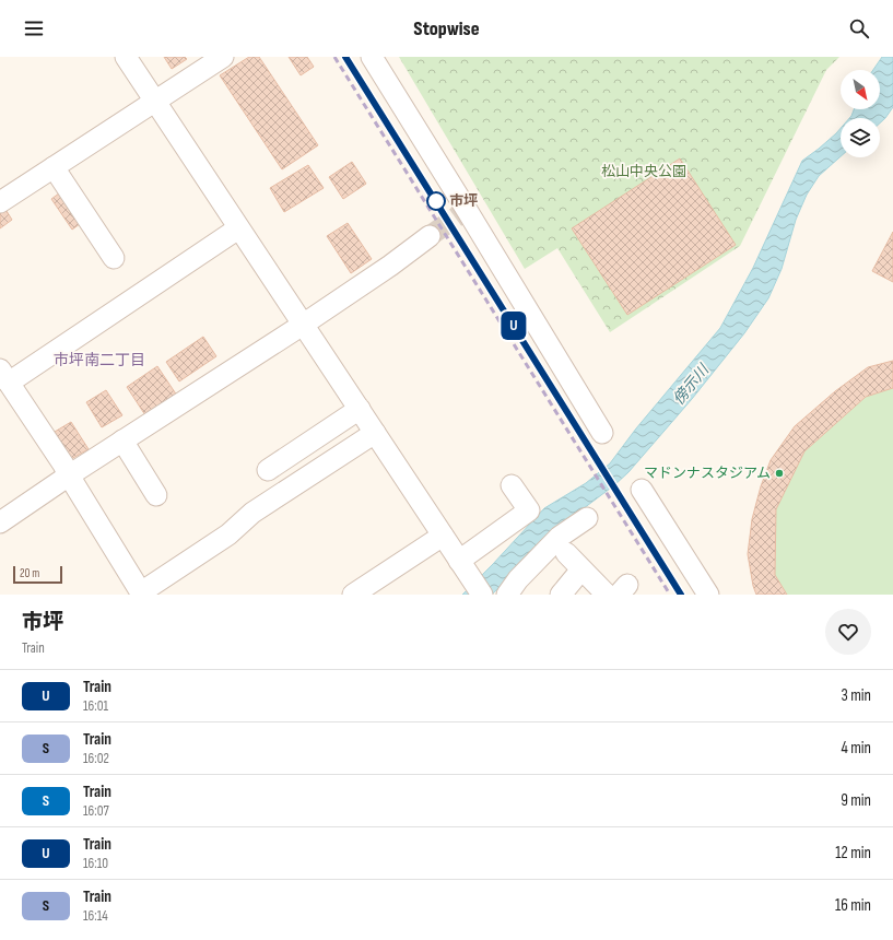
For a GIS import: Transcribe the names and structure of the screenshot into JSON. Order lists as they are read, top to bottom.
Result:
{
  "districts": ["市坪南二丁目"],
  "water": ["傍示川"],
  "parks": ["松山中央公園"],
  "places": ["市坪", "マドンナスタジアム"],
  "scale_bar": "20 m",
  "north": "bottom right",
  "page": {
    "header": "Stopwise",
    "on_map": "U",
    "scale": "20 m",
    "heading": ["市坪", "Train"],
    "list": [
      {
        "mark": "U",
        "name": "Train",
        "note": "16:01",
        "value": "3 min"
      },
      {
        "mark": "S",
        "name": "Train",
        "note": "16:02",
        "value": "4 min"
      },
      {
        "mark": "S",
        "name": "Train",
        "note": "16:07",
        "value": "9 min"
      },
      {
        "mark": "U",
        "name": "Train",
        "note": "16:10",
        "value": "12 min"
      },
      {
        "mark": "S",
        "name": "Train",
        "note": "16:14",
        "value": "16 min"
      }
    ]
  }
}
